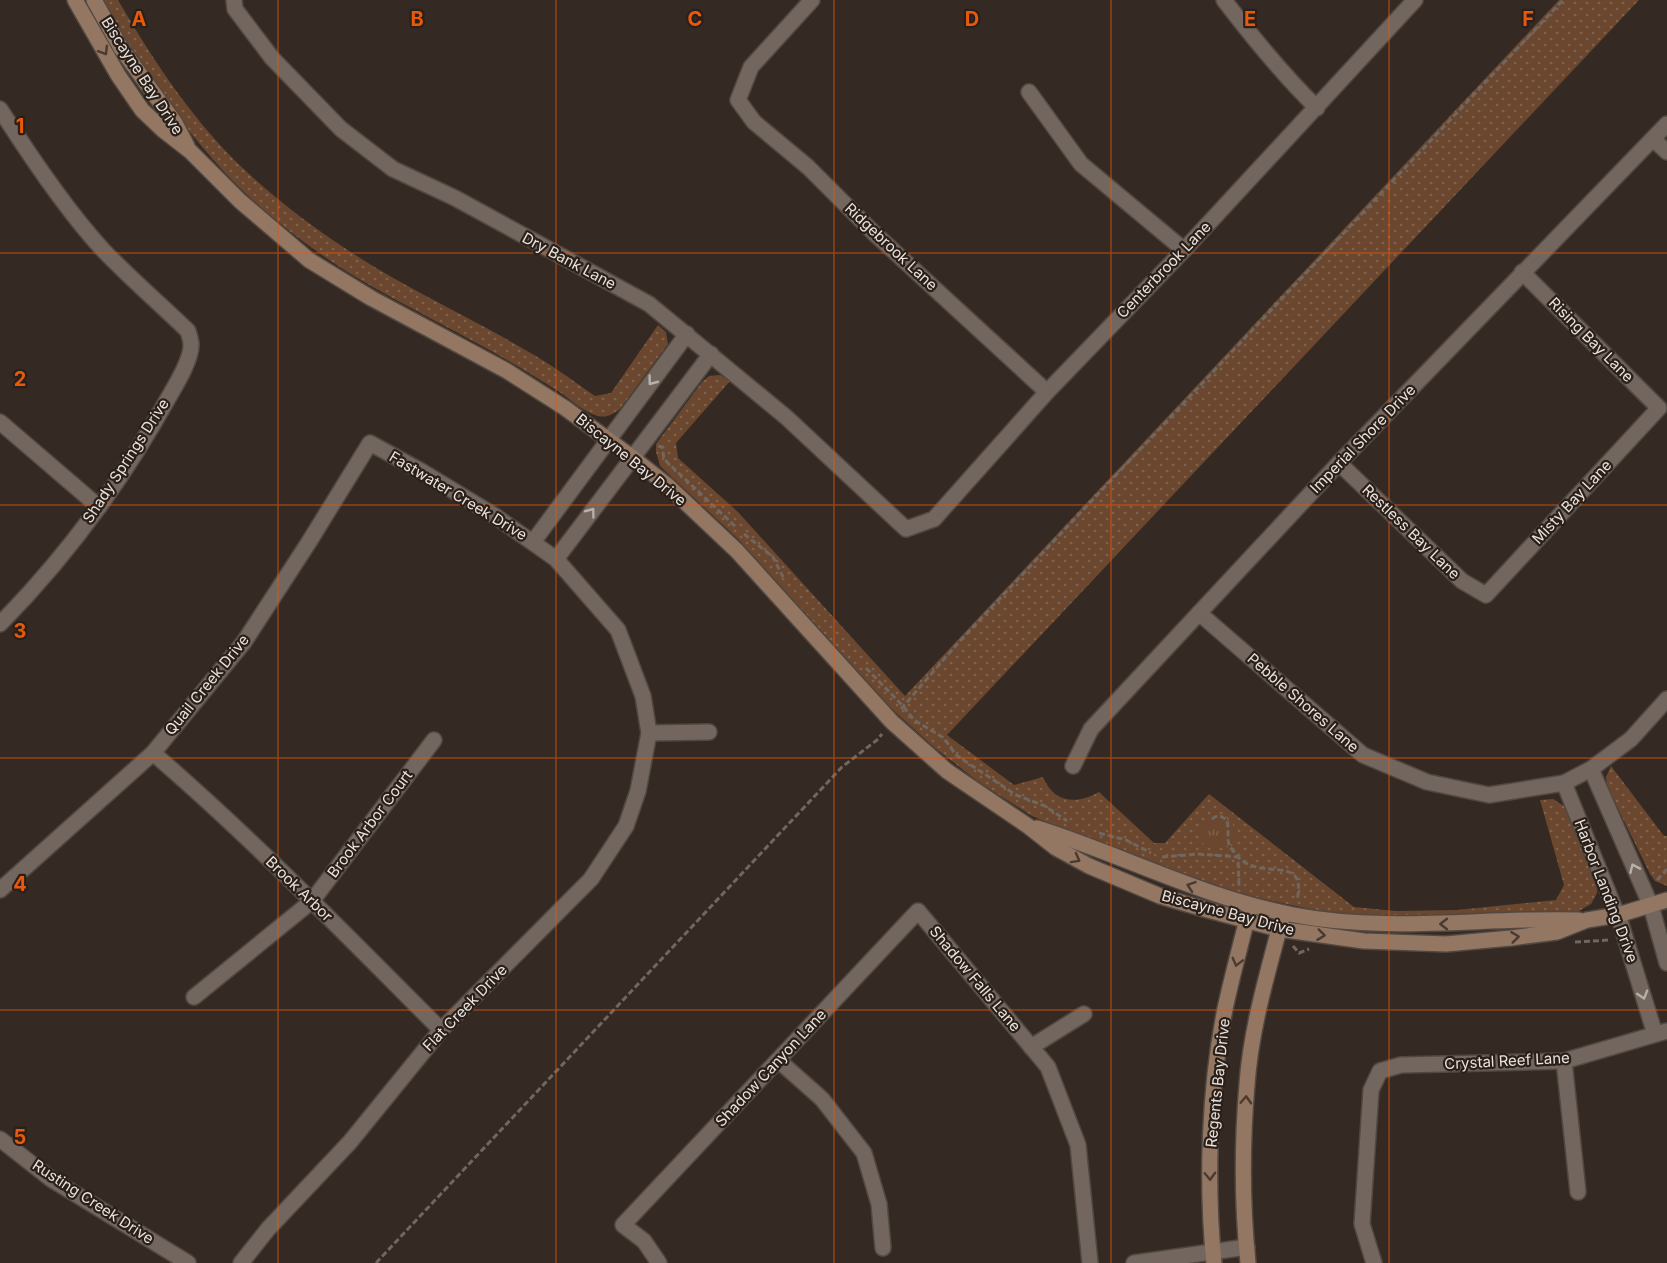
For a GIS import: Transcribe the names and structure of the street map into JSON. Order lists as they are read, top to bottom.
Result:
{
  "streets": {
    "street": [
      "Biscayne Bay Drive",
      "Ridgebrook Lane",
      "Dry Bank Lane",
      "Centerbrook Lane",
      "Rising Bay Lane",
      "Imperial Shore Drive",
      "Shady Springs Drive",
      "Fastwater Creek Drive",
      "Misty Bay Lane",
      "Restless Bay Lane",
      "Quail Creek Drive",
      "Pebble Shores Lane",
      "Brook Arbor Court",
      "Brook Arbor",
      "Harbor Landing Drive",
      "Shadow Falls Lane",
      "Flat Creek Drive",
      "Crystal Reef Lane",
      "Shadow Canyon Lane",
      "Regents Bay Drive",
      "Rusting Creek Drive"
    ]
  },
  "crossings": [
    ["Biscayne Bay Drive", "Harbor Landing Drive"],
    ["Biscayne Bay Drive", "Regents Bay Drive"],
    ["Ridgebrook Lane", "Centerbrook Lane"],
    ["Dry Bank Lane", "Centerbrook Lane"],
    ["Rising Bay Lane", "Imperial Shore Drive"],
    ["Rising Bay Lane", "Misty Bay Lane"],
    ["Imperial Shore Drive", "Restless Bay Lane"],
    ["Imperial Shore Drive", "Pebble Shores Lane"],
    ["Fastwater Creek Drive", "Quail Creek Drive"],
    ["Fastwater Creek Drive", "Flat Creek Drive"],
    ["Misty Bay Lane", "Restless Bay Lane"],
    ["Quail Creek Drive", "Brook Arbor"],
    ["Pebble Shores Lane", "Harbor Landing Drive"],
    ["Brook Arbor Court", "Brook Arbor"],
    ["Brook Arbor", "Flat Creek Drive"],
    ["Harbor Landing Drive", "Crystal Reef Lane"],
    ["Shadow Falls Lane", "Shadow Canyon Lane"]
  ],
  "grid": {
    "columns": [
      "A",
      "B",
      "C",
      "D",
      "E",
      "F"
    ],
    "rows": [
      "1",
      "2",
      "3",
      "4",
      "5"
    ]
  }
}
